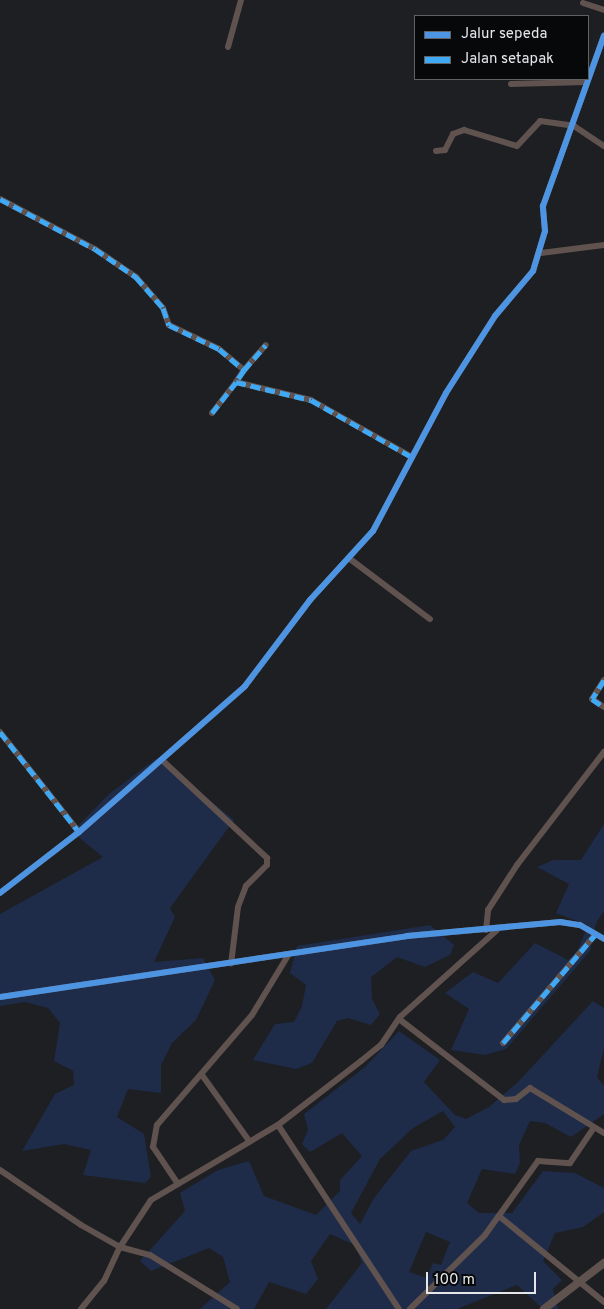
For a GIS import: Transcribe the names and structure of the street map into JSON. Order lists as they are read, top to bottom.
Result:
{
  "legend": ["Jalur sepeda", "Jalan setapak"],
  "scale_bar": "100 m"
}
